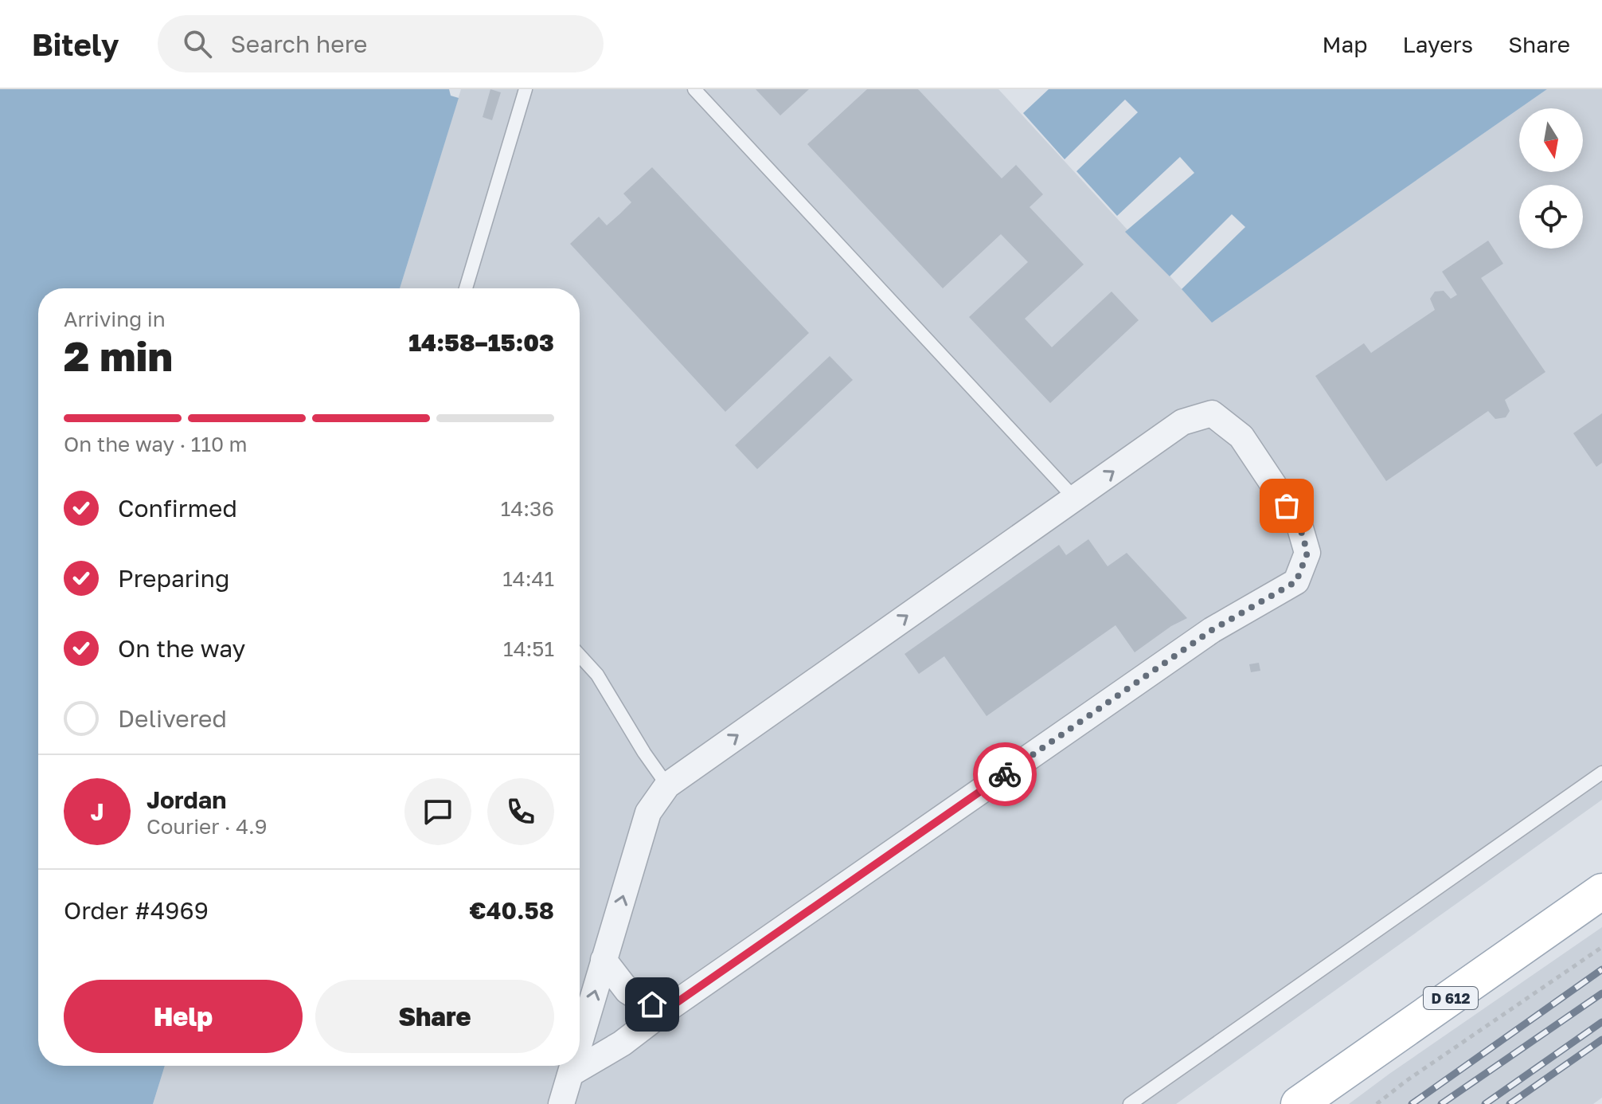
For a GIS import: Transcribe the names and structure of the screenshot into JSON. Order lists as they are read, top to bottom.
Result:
{
  "streets": {
    "main road": ["D 612"]
  },
  "north": "bottom",
  "page": {
    "header": "Bitely",
    "search": "Search here",
    "nav": ["Map", "Layers", "Share"],
    "heading": ["2 min", "Arriving in", "14:58–15:03"],
    "panel": [
      "Jordan",
      "Courier · 4.9",
      "Order #4969",
      "€40.58"
    ],
    "bar": "On the way · 110 m",
    "list": [
      ["Confirmed", "14:36"],
      ["Preparing", "14:41"],
      ["On the way", "14:51"],
      "Delivered"
    ],
    "round": "J",
    "buttons": ["Help", "Share"]
  }
}
